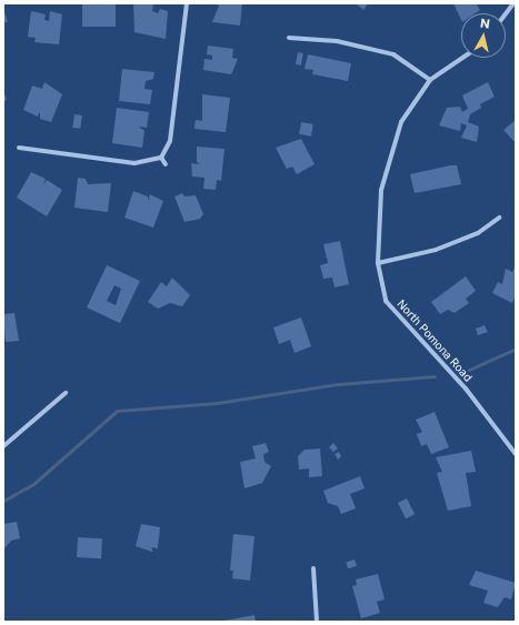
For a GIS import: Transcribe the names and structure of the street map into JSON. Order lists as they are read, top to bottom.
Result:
{
  "streets": {
    "street": ["North Pomona Road"]
  },
  "north": "top"
}
